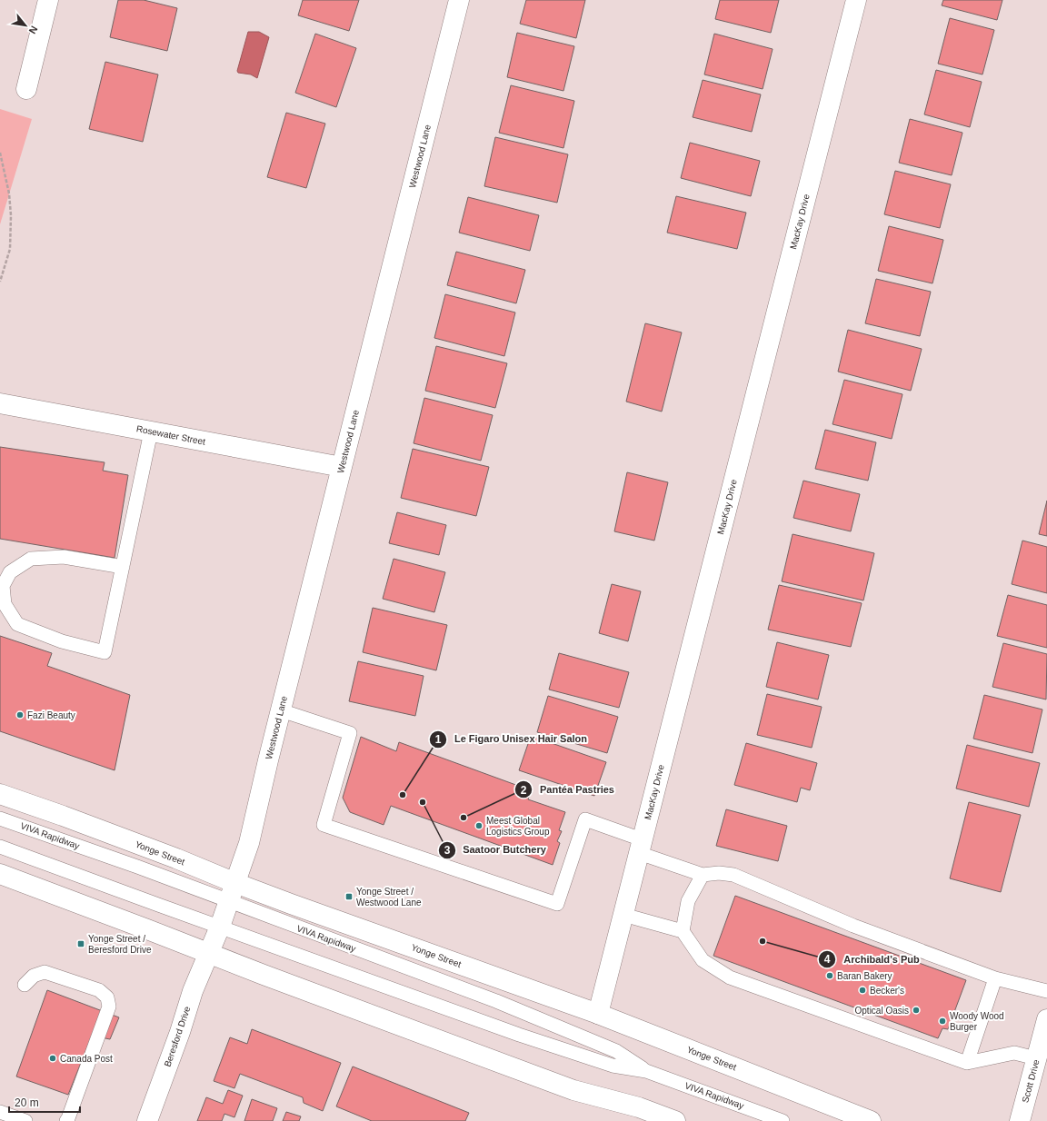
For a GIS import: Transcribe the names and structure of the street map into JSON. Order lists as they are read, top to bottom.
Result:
{
  "streets": {
    "street": [
      "Westwood Lane",
      "MacKay Drive",
      "Rosewater Street",
      "Yonge Street",
      "Beresford Drive",
      "Scott Drive"
    ],
    "lane": ["VIVA Rapidway"]
  },
  "crossings": [
    ["Westwood Lane", "Rosewater Street"],
    ["Westwood Lane", "VIVA Rapidway"],
    ["Westwood Lane", "Yonge Street"],
    ["Westwood Lane", "Beresford Drive"],
    ["MacKay Drive", "Yonge Street"],
    ["VIVA Rapidway", "Beresford Drive"]
  ],
  "places": {
    "other": [
      "Fazi Beauty",
      "Le Figaro Unisex Hair Salon",
      "Saatoor Butchery",
      "Pantéa Pastries",
      "Meest Global Logistics Group",
      "Archibald’s Pub",
      "Baran Bakery",
      "Becker's",
      "Optical Oasis",
      "Woody Wood Burger",
      "Canada Post"
    ],
    "transit": ["Yonge Street / Westwood Lane", "Yonge Street / Beresford Drive"]
  },
  "scale_bar": "20 m",
  "north": "bottom right"
}
